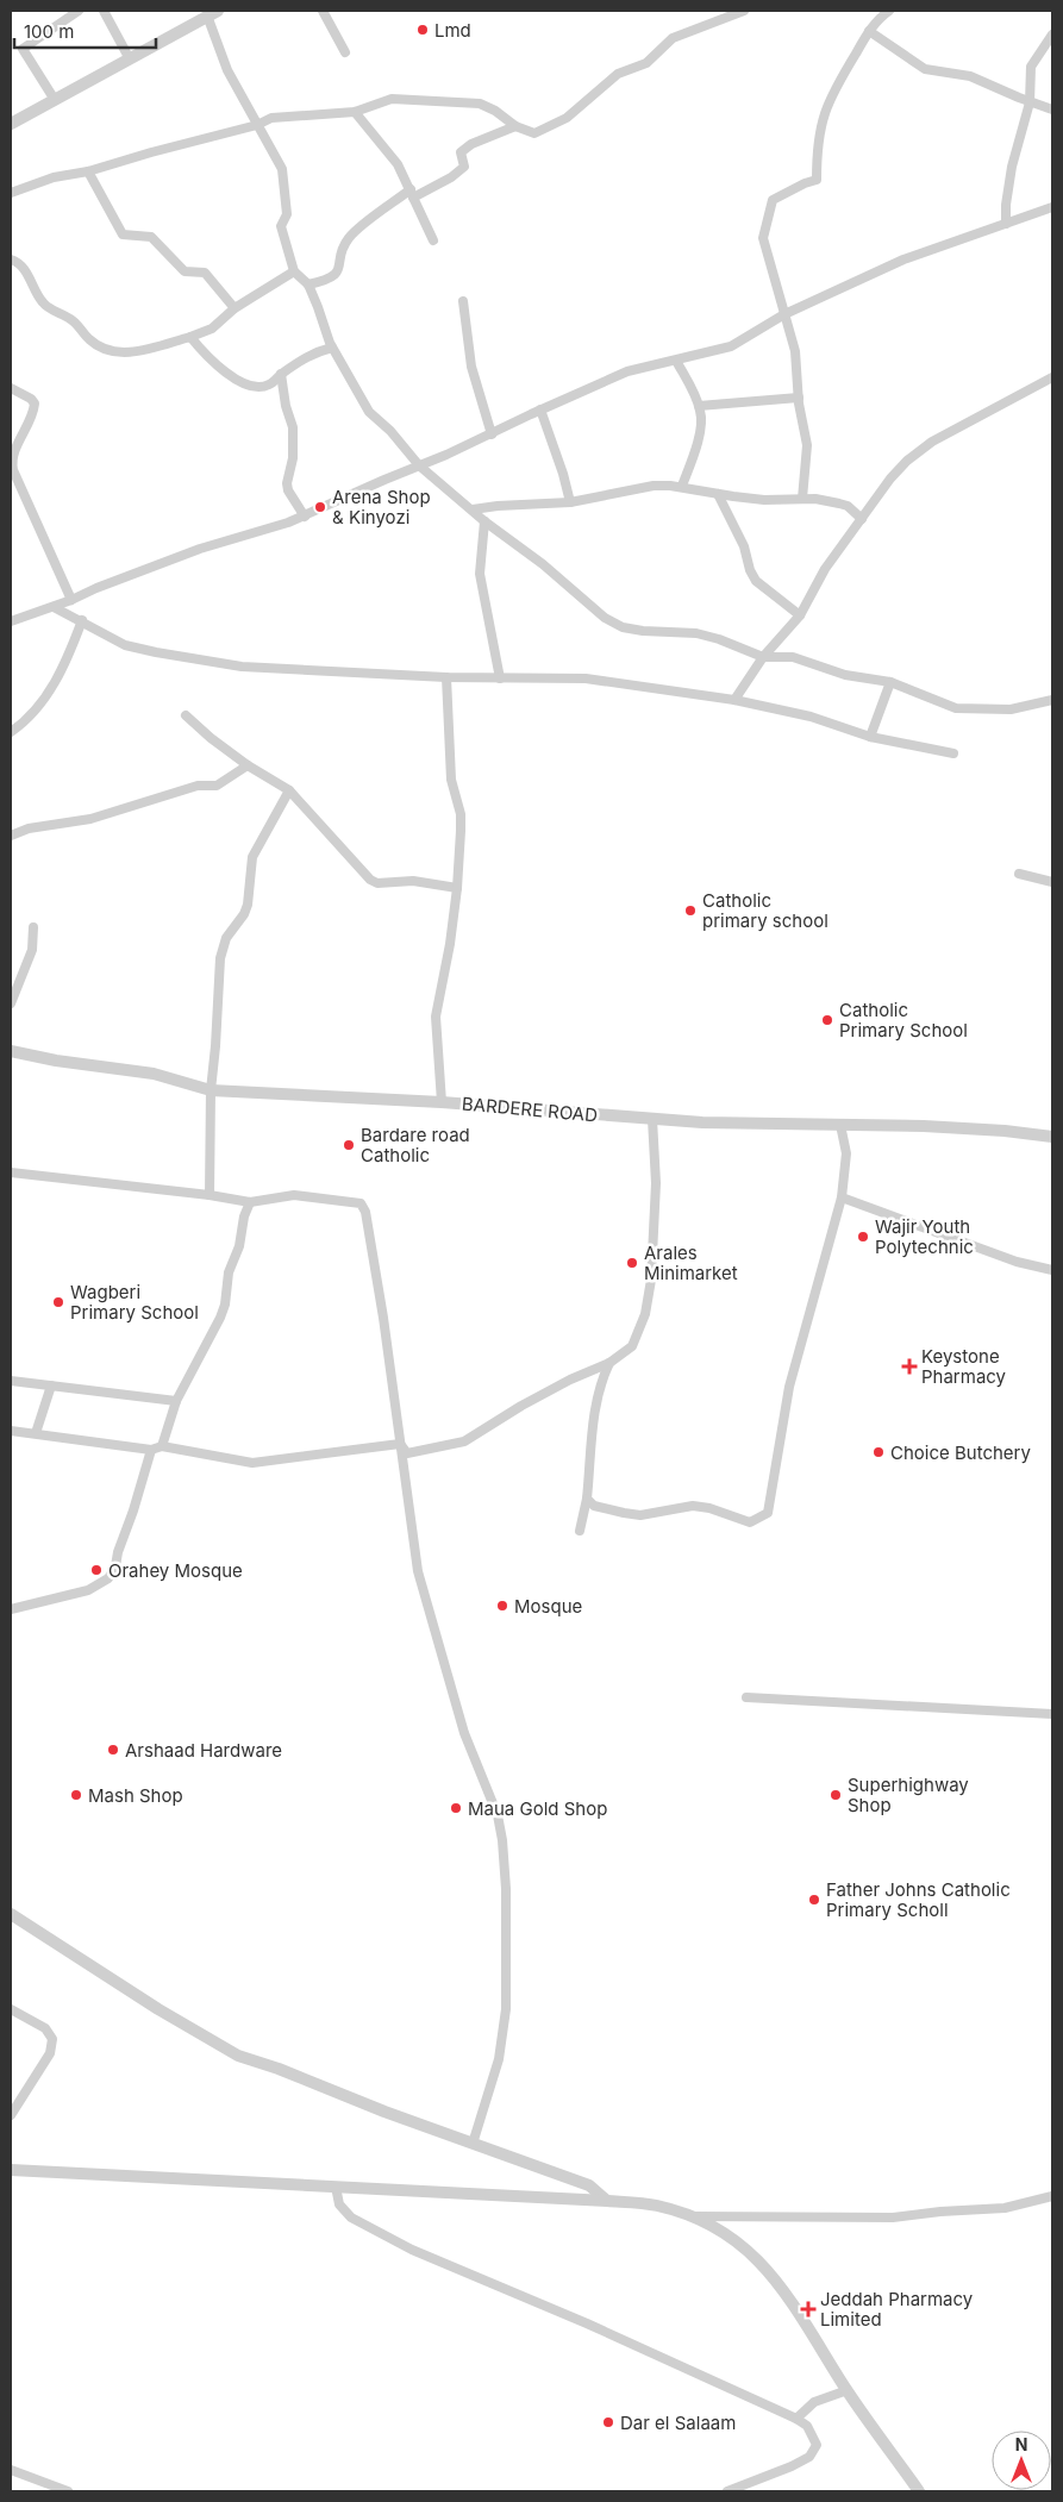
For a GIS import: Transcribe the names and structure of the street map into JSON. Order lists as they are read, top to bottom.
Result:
{
  "streets": {
    "street": ["BARDERE ROAD"]
  },
  "places": {
    "other": [
      "Lmd",
      "Arena Shop & Kinyozi",
      "Catholic primary school",
      "Catholic Primary School",
      "Bardare road Catholic",
      "Wajir Youth Polytechnic",
      "Arales Minimarket",
      "Wagberi Primary School",
      "Choice Butchery",
      "Orahey Mosque",
      "Mosque",
      "Arshaad Hardware",
      "Mash Shop",
      "Superhighway Shop",
      "Maua Gold Shop",
      "Father Johns Catholic Primary Scholl",
      "Dar el Salaam"
    ],
    "health": ["Keystone Pharmacy", "Jeddah Pharmacy Limited"]
  },
  "scale_bar": "100 m",
  "north": "top"
}
